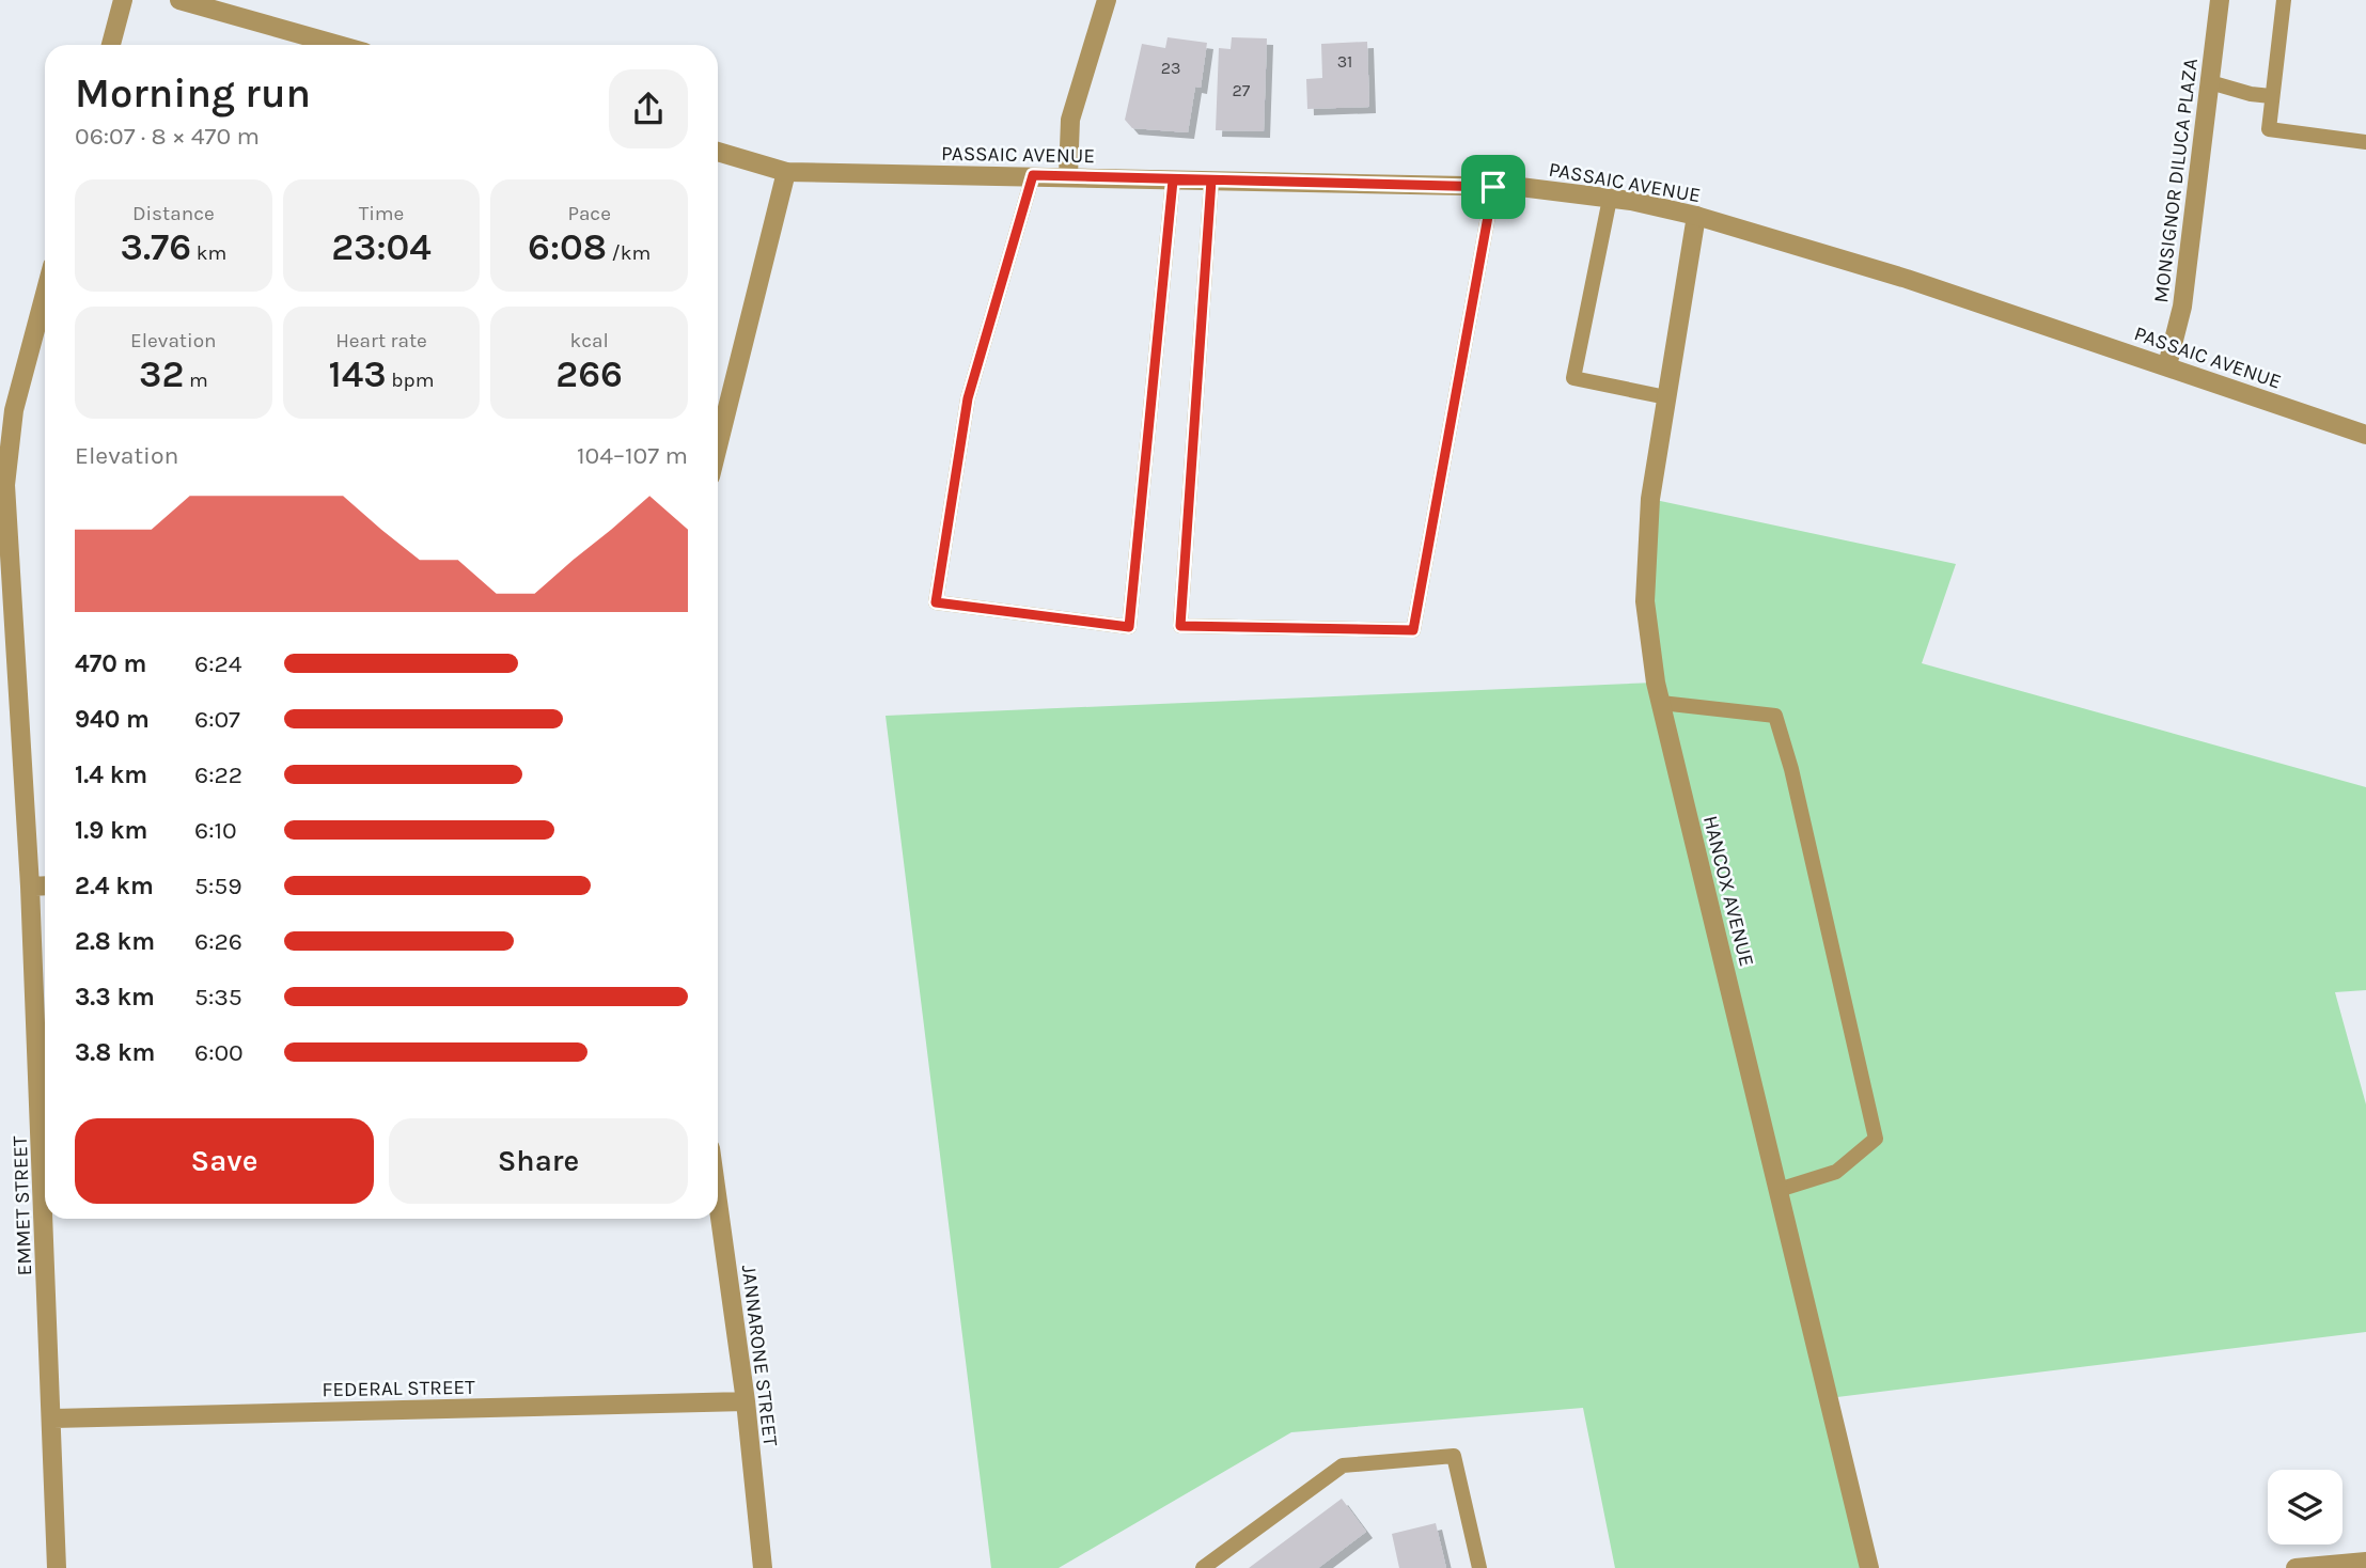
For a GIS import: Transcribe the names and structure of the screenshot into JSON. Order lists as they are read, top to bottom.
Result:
{
  "streets": {
    "street": [
      "PASSAIC AVENUE",
      "MONSIGNOR DILUCA PLAZA",
      "HANCOX AVENUE",
      "EMMET STREET",
      "JANNARONE STREET",
      "FEDERAL STREET"
    ]
  },
  "crossings": [
    ["PASSAIC AVENUE", "MONSIGNOR DILUCA PLAZA"],
    ["PASSAIC AVENUE", "HANCOX AVENUE"],
    ["EMMET STREET", "FEDERAL STREET"],
    ["JANNARONE STREET", "FEDERAL STREET"]
  ],
  "house_numbers": ["31", "23", "27"],
  "page": {
    "heading": ["Morning run", "06:07 · 8 × 470 m"],
    "stats": [
      ["Distance", "3.76 km"],
      ["Time", "23:04"],
      ["Pace", "6:08 /km"],
      ["Elevation", "32 m"],
      ["Heart rate", "143 bpm"],
      ["kcal", "266"]
    ],
    "chart": ["Elevation", "104–107 m"],
    "list": [
      {
        "name": "470 m",
        "note": "6:24"
      },
      {
        "name": "940 m",
        "note": "6:07"
      },
      {
        "name": "1.4 km",
        "note": "6:22"
      },
      {
        "name": "1.9 km",
        "note": "6:10"
      },
      {
        "name": "2.4 km",
        "note": "5:59"
      },
      {
        "name": "2.8 km",
        "note": "6:26"
      },
      {
        "name": "3.3 km",
        "note": "5:35"
      },
      {
        "name": "3.8 km",
        "note": "6:00"
      }
    ],
    "buttons": ["Save", "Share"]
  }
}
